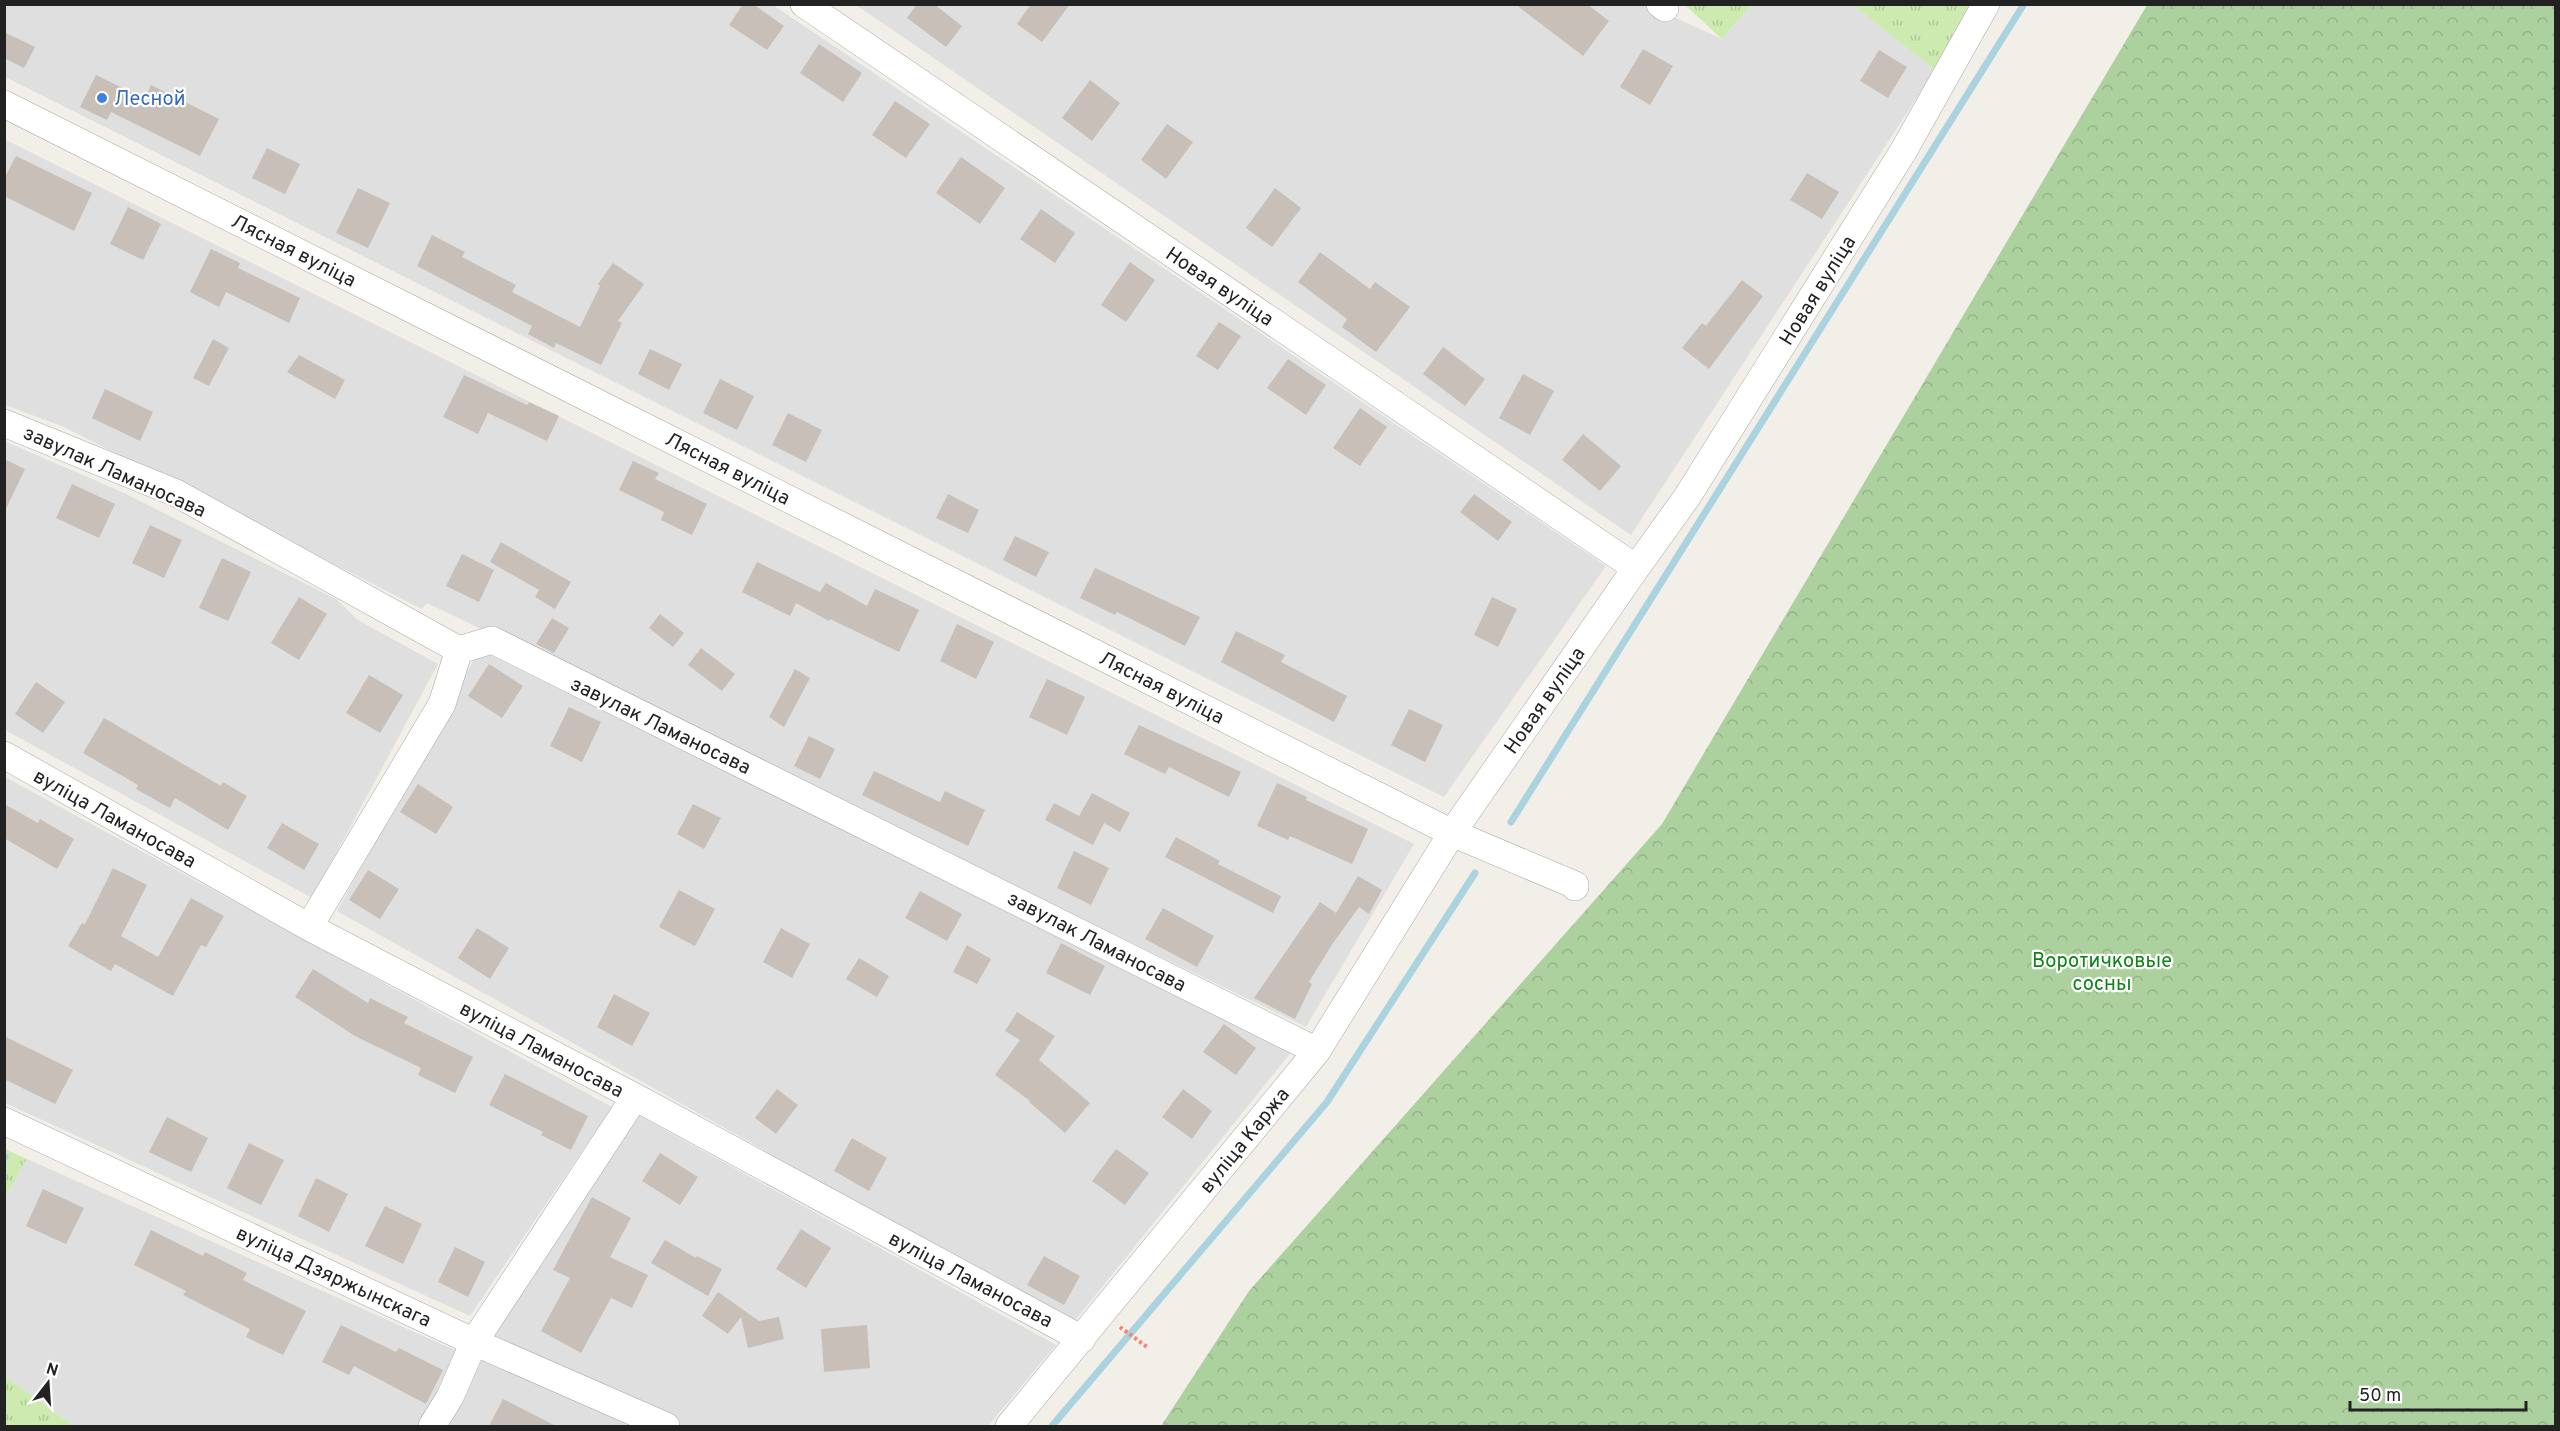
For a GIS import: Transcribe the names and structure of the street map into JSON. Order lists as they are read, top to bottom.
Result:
{
  "streets": {
    "street": [
      "Лясная вуліца",
      "Новая вуліца",
      "завулак Ламаносава",
      "вуліца Ламаносава",
      "вуліца Каржа",
      "вуліца Дзяржынскага"
    ]
  },
  "crossings": [
    ["Лясная вуліца", "Новая вуліца"],
    ["Лясная вуліца", "вуліца Каржа"],
    ["Новая вуліца", "вуліца Каржа"],
    ["завулак Ламаносава", "вуліца Каржа"],
    ["вуліца Ламаносава", "вуліца Каржа"]
  ],
  "parks": ["Воротичковые сосны"],
  "places": ["Лесной"],
  "scale_bar": "50 m",
  "north": "top"
}
